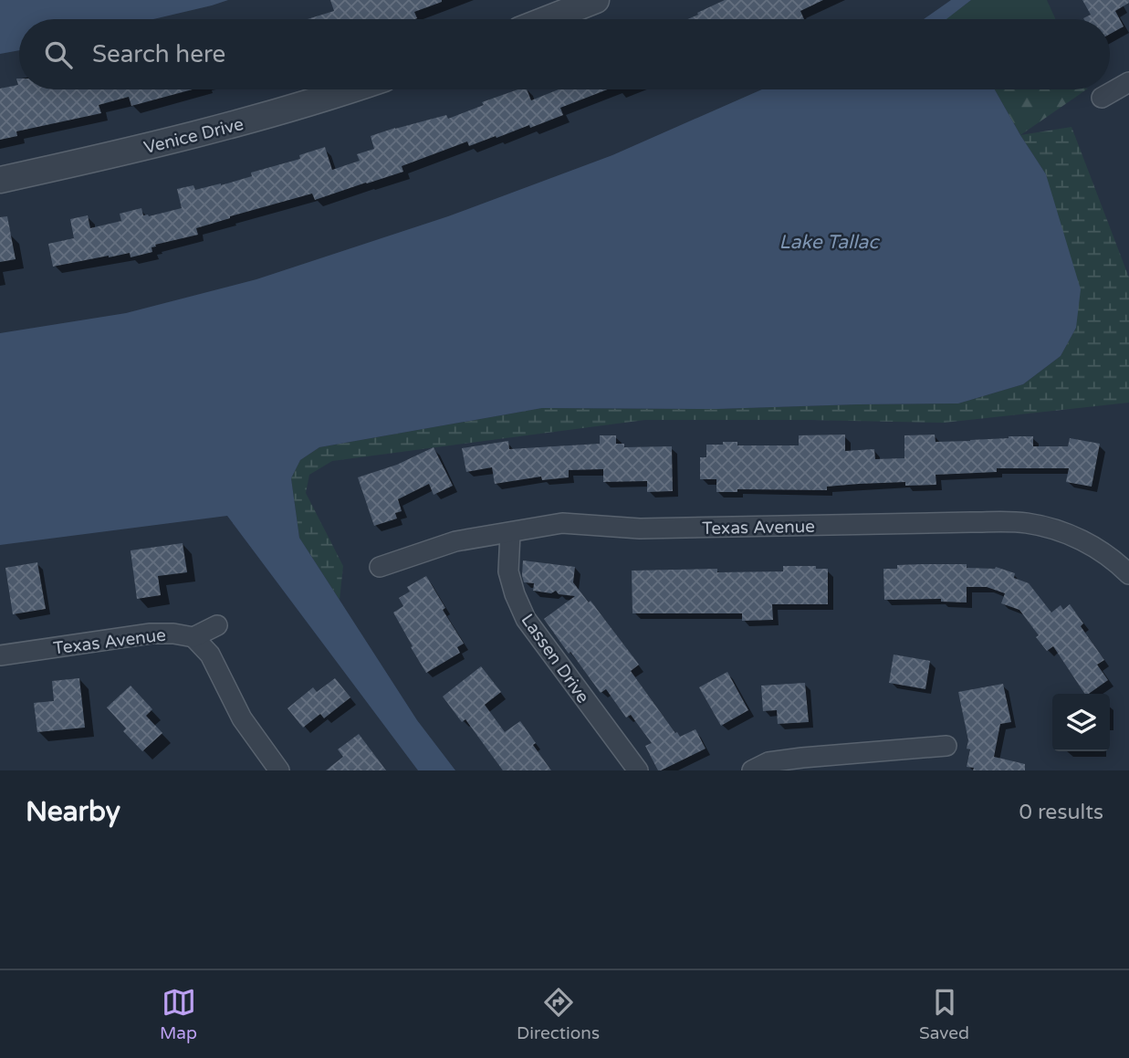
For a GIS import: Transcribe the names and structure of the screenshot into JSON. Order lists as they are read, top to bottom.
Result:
{
  "streets": {
    "street": ["Venice Drive", "Texas Avenue", "Lassen Drive"]
  },
  "crossings": [
    ["Texas Avenue", "Lassen Drive"]
  ],
  "water": ["Lake Tallac"],
  "page": {
    "search": "Search here",
    "heading": ["Nearby", "0 results"],
    "nav": ["Map", "Directions", "Saved"]
  }
}
